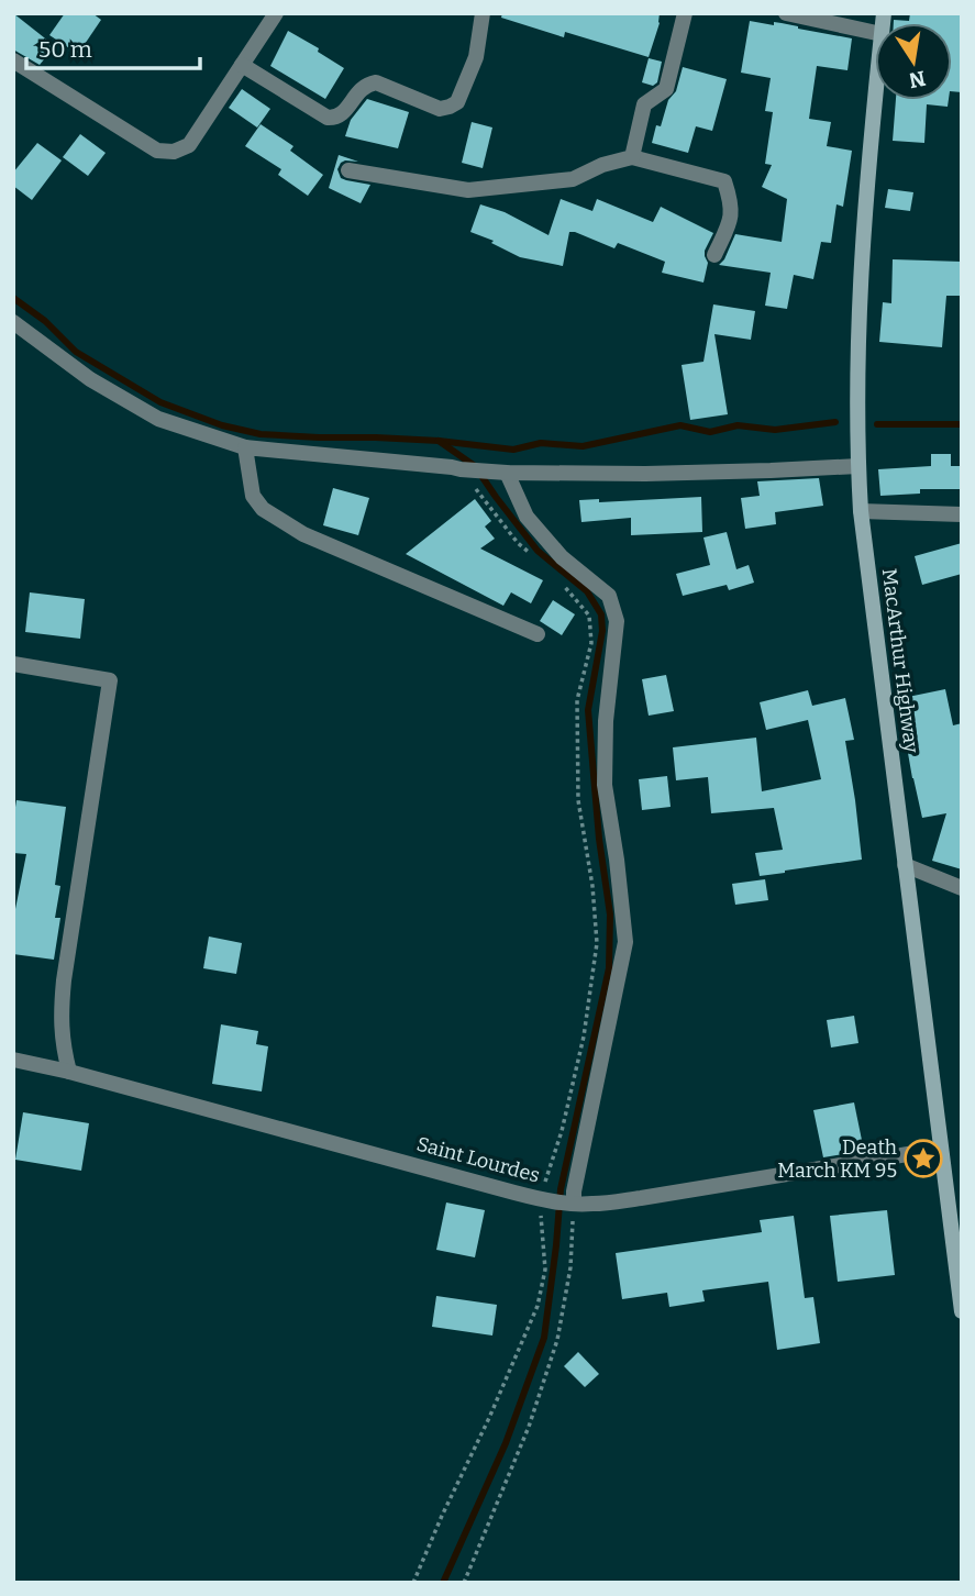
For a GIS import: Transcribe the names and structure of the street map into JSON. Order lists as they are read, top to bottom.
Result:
{
  "streets": {
    "main road": ["MacArthur Highway"],
    "street": ["Saint Lourdes"]
  },
  "crossings": [
    ["MacArthur Highway", "Saint Lourdes"]
  ],
  "places": {
    "place": ["Death March KM 95"]
  },
  "scale_bar": "50 m",
  "north": "bottom"
}
